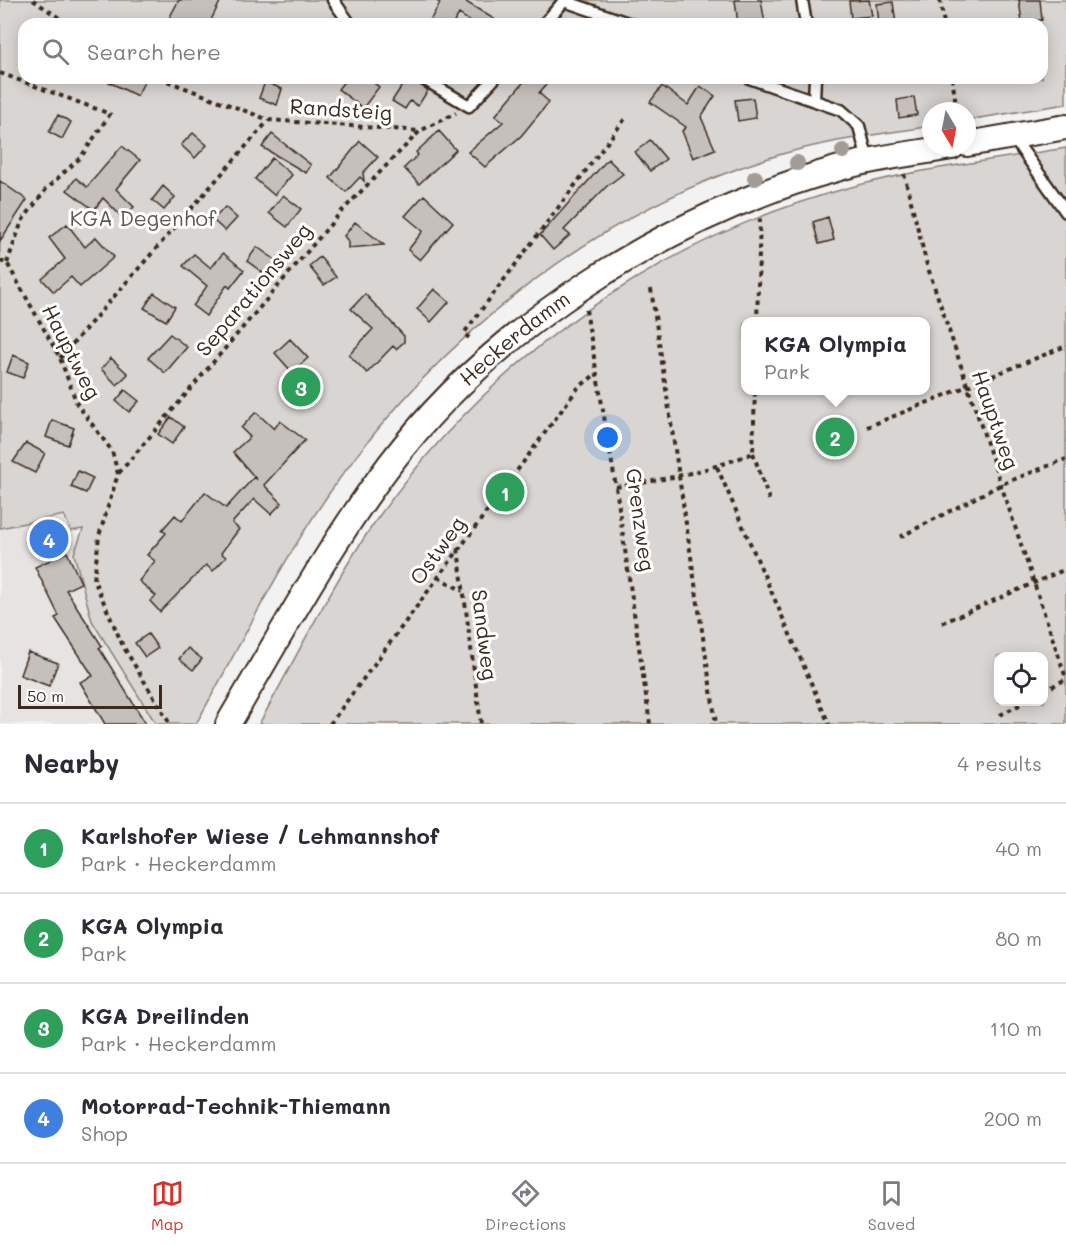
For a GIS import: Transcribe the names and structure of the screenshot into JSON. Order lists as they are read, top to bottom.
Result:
{
  "streets": {
    "street": ["Heckerdamm"],
    "path": [
      "Randsteig",
      "Separationsweg",
      "Hauptweg",
      "Grenzweg",
      "Ostweg",
      "Sandweg"
    ]
  },
  "crossings": [
    ["Randsteig", "Separationsweg"],
    ["Separationsweg", "Hauptweg"],
    ["Heckerdamm", "Grenzweg"],
    ["Grenzweg", "Ostweg"],
    ["Ostweg", "Sandweg"]
  ],
  "parks": ["KGA Degenhof"],
  "scale_bar": "50 m",
  "north": "bottom",
  "page": {
    "search": "Search here",
    "popup": ["KGA Olympia", "Park"],
    "pins": [
      "3",
      "2",
      "1",
      "4"
    ],
    "scale": "50 m",
    "heading": ["Nearby", "4 results"],
    "list": [
      {
        "mark": "1",
        "name": "Karlshofer Wiese / Lehmannshof",
        "note": "Park · Heckerdamm",
        "value": "40 m"
      },
      {
        "mark": "2",
        "name": "KGA Olympia",
        "note": "Park",
        "value": "80 m"
      },
      {
        "mark": "3",
        "name": "KGA Dreilinden",
        "note": "Park · Heckerdamm",
        "value": "110 m"
      },
      {
        "mark": "4",
        "name": "Motorrad-Technik-Thiemann",
        "note": "Shop",
        "value": "200 m"
      }
    ],
    "nav": ["Map", "Directions", "Saved"]
  }
}
